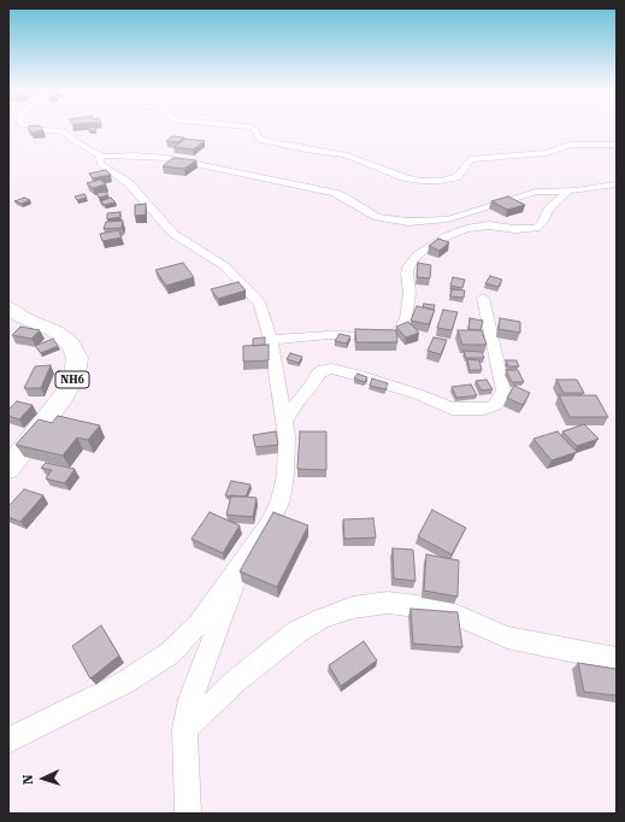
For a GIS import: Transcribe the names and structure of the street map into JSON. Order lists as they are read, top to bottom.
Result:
{
  "streets": {
    "highway": ["NH6"]
  },
  "north": "left"
}
